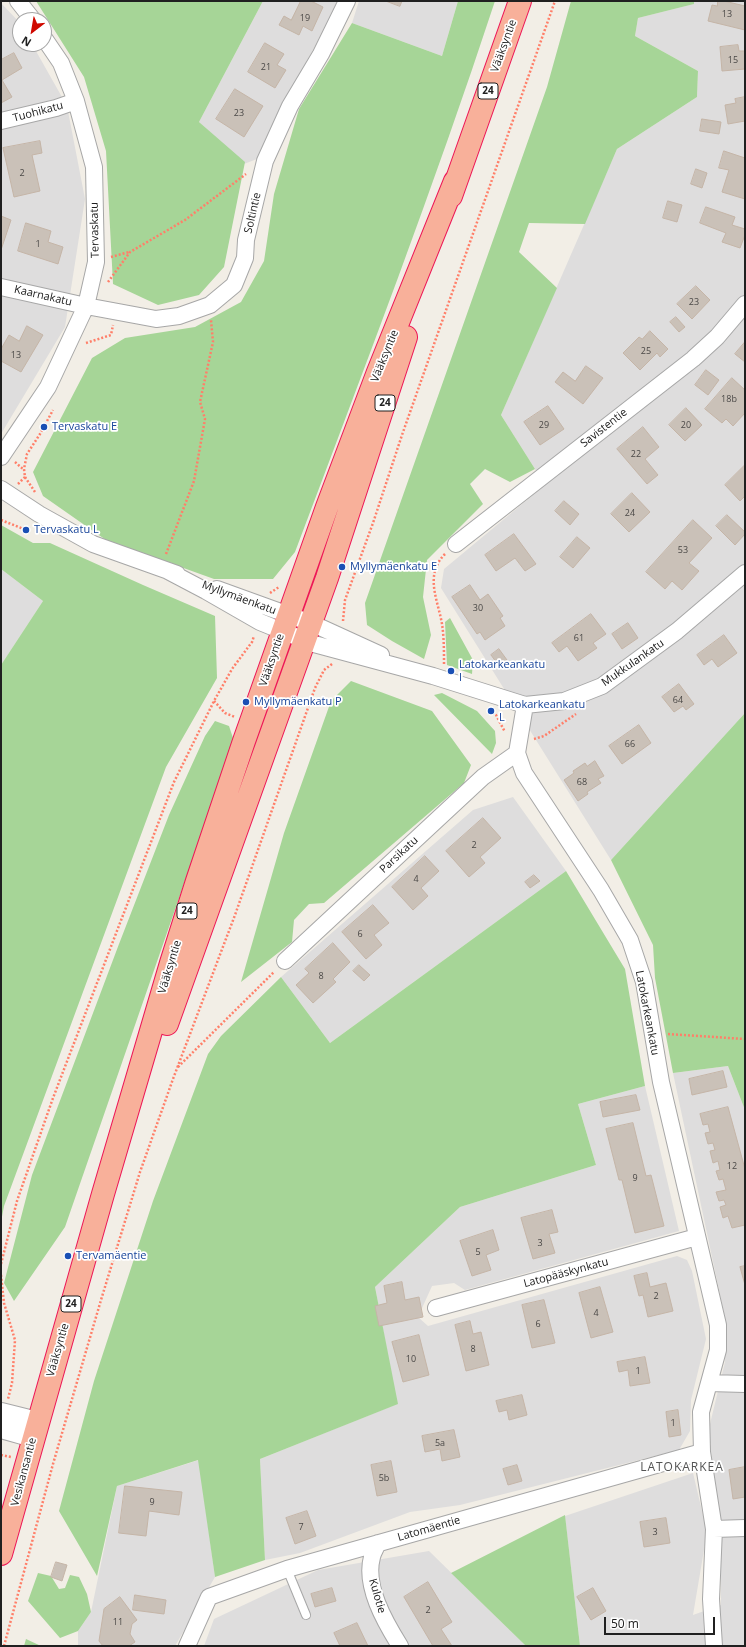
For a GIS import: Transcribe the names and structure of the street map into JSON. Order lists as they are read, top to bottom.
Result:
{
  "streets": {
    "highway": ["Vääksyntie", "24", "Vesikansantie"],
    "street": [
      "Tuohikatu",
      "Soltintie",
      "Tervaskatu",
      "Kaarnakatu",
      "Savistentie",
      "Myllymäenkatu",
      "Mukkulankatu",
      "Parsikatu",
      "Latokarkeankatu",
      "Latopääskynkatu",
      "Latomäentie",
      "Kulotie"
    ]
  },
  "crossings": [
    ["Vääksyntie", "Myllymäenkatu"],
    ["Vääksyntie", "Mukkulankatu"],
    ["Vääksyntie", "Vesikansantie"],
    ["Tuohikatu", "Tervaskatu"],
    ["Soltintie", "Tervaskatu"],
    ["Soltintie", "Kaarnakatu"],
    ["Tervaskatu", "Kaarnakatu"],
    ["Myllymäenkatu", "Mukkulankatu"],
    ["Mukkulankatu", "Latokarkeankatu"],
    ["Parsikatu", "Latokarkeankatu"],
    ["Latokarkeankatu", "Latopääskynkatu"],
    ["Latokarkeankatu", "Latomäentie"],
    ["Latomäentie", "Kulotie"]
  ],
  "districts": ["LATOKARKEA"],
  "places": [
    "Tervaskatu E",
    "Tervaskatu L",
    "Myllymäenkatu E",
    "Latokarkeankatu I",
    "Myllymäenkatu P",
    "Latokarkeankatu L",
    "Tervamäentie"
  ],
  "house_numbers": [
    "13",
    "19",
    "15",
    "21",
    "23",
    "2",
    "1",
    "23",
    "25",
    "13",
    "18b",
    "29",
    "20",
    "22",
    "24",
    "53",
    "30",
    "61",
    "64",
    "66",
    "68",
    "2",
    "4",
    "6",
    "8",
    "12",
    "9",
    "3",
    "5",
    "2",
    "4",
    "6",
    "8",
    "10",
    "1",
    "1",
    "5a",
    "5b",
    "9",
    "7",
    "3",
    "2",
    "11"
  ],
  "scale_bar": "50 m",
  "north": "bottom left"
}
